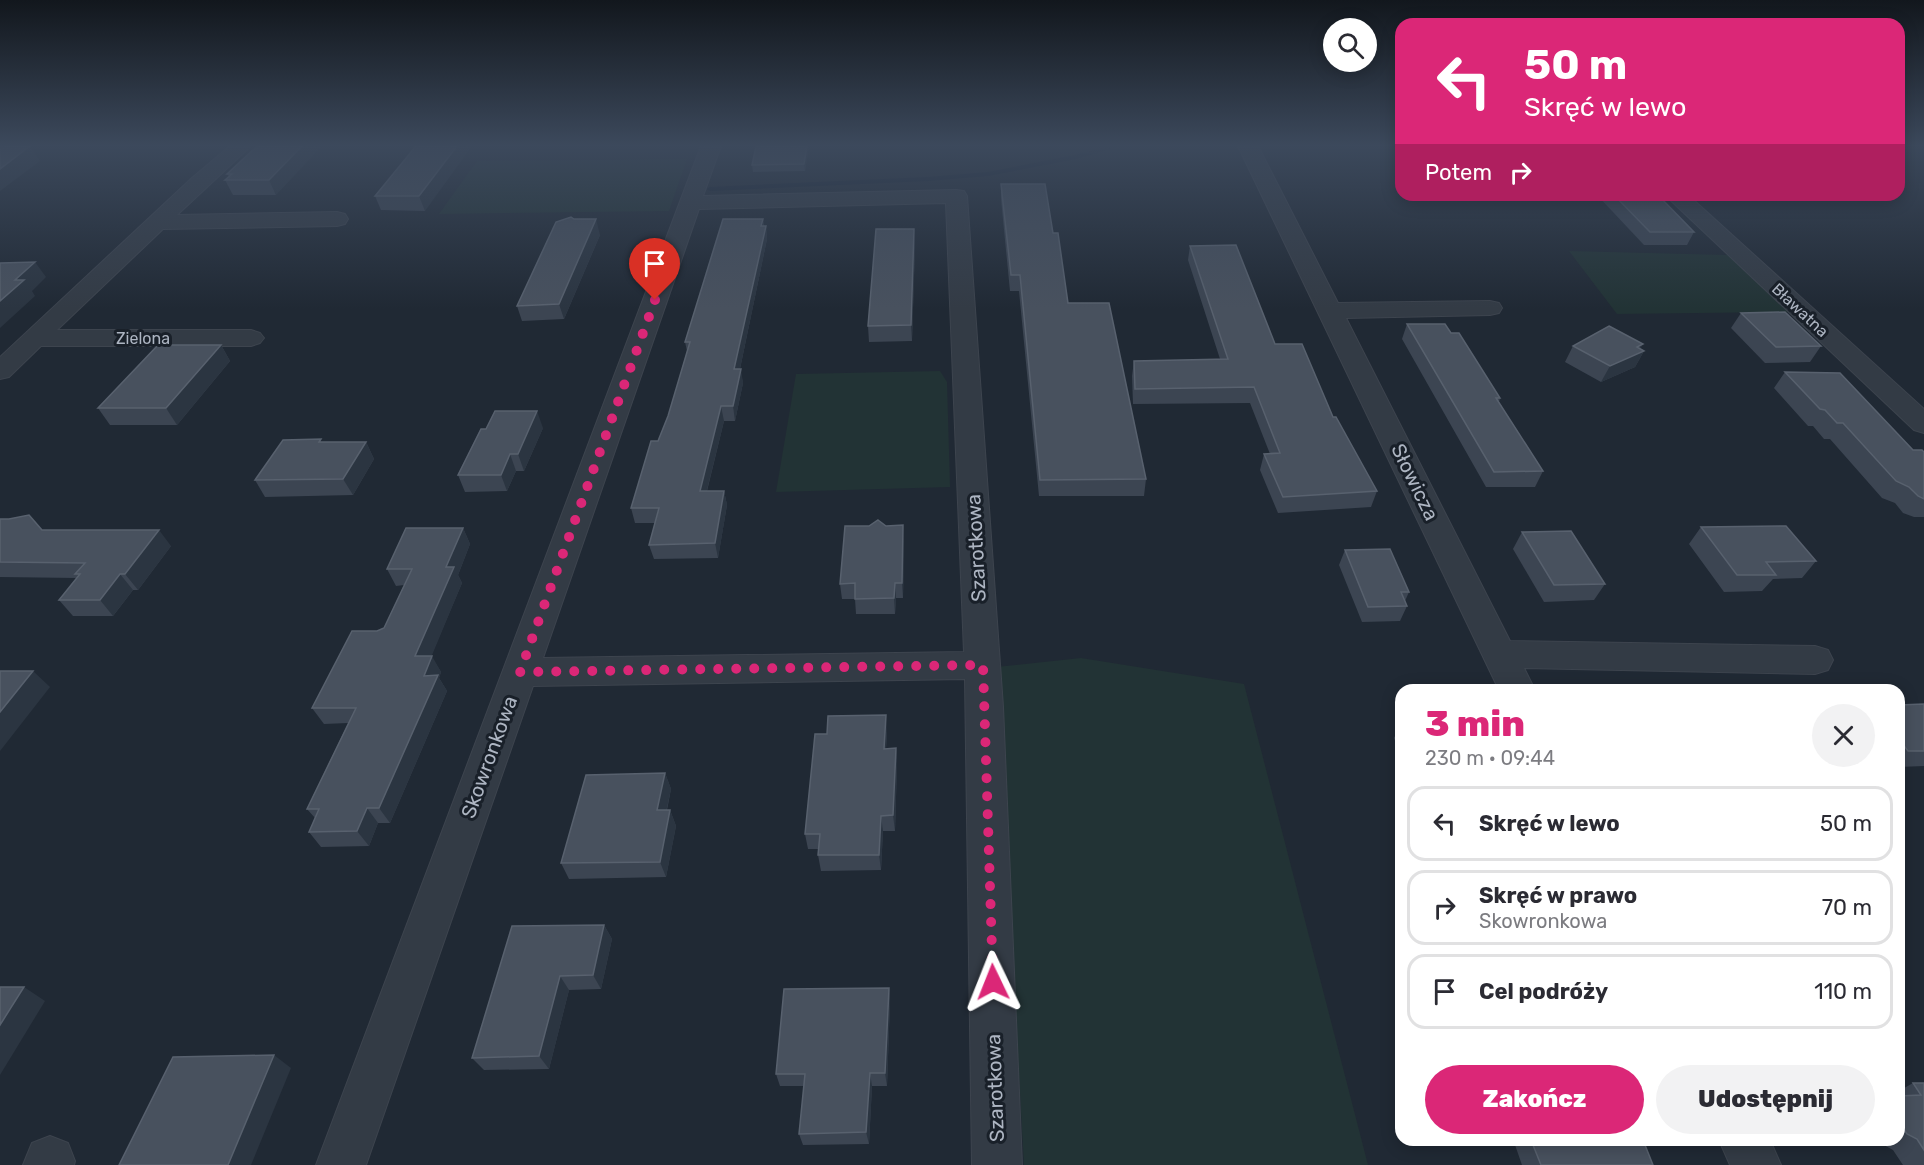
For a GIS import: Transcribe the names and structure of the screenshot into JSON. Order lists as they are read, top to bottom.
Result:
{
  "streets": {
    "street": [
      "Bławatna",
      "Zielona",
      "Słowicza",
      "Szarotkowa",
      "Skowronkowa"
    ]
  },
  "crossings": [
    ["Szarotkowa", "Skowronkowa"]
  ],
  "page": {
    "turn": ["50 m", "Skręć w lewo"],
    "then": "Potem",
    "heading": ["3 min", "230 m · 09:44"],
    "list": [
      {
        "name": "Skręć w lewo",
        "value": "50 m"
      },
      {
        "name": "Skręć w prawo",
        "note": "Skowronkowa",
        "value": "70 m"
      },
      {
        "name": "Cel podróży",
        "value": "110 m"
      }
    ],
    "buttons": ["Zakończ", "Udostępnij"]
  }
}
